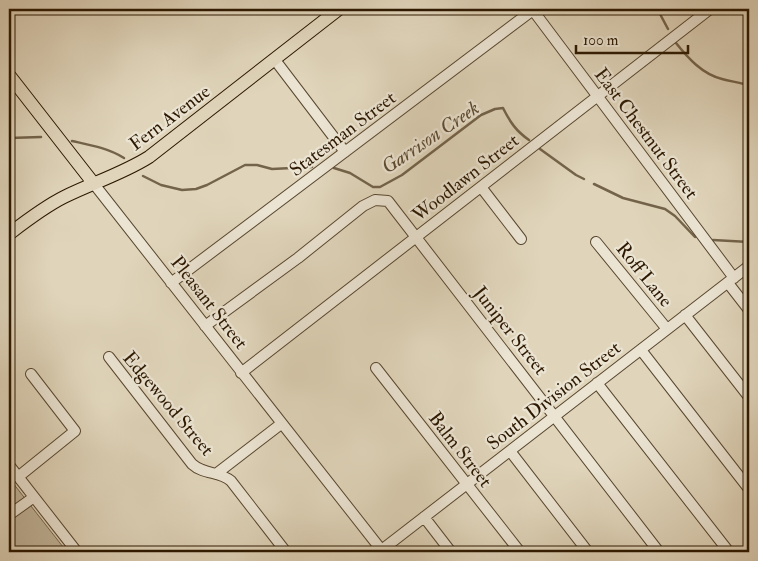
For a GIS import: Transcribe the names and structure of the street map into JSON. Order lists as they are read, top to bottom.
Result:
{
  "streets": {
    "main road": ["Fern Avenue", "Pleasant Street"],
    "street": [
      "Statesman Street",
      "East Chestnut Street",
      "Woodlawn Street",
      "Roff Lane",
      "Juniper Street",
      "South Division Street",
      "Edgewood Street",
      "Balm Street"
    ]
  },
  "crossings": [
    ["Fern Avenue", "Pleasant Street"],
    ["Statesman Street", "East Chestnut Street"],
    ["Statesman Street", "Pleasant Street"],
    ["East Chestnut Street", "Woodlawn Street"],
    ["East Chestnut Street", "South Division Street"],
    ["Woodlawn Street", "Pleasant Street"],
    ["Woodlawn Street", "Juniper Street"],
    ["Roff Lane", "South Division Street"],
    ["Pleasant Street", "Juniper Street"],
    ["Pleasant Street", "South Division Street"],
    ["Juniper Street", "South Division Street"],
    ["South Division Street", "Balm Street"]
  ],
  "water": ["Garrison Creek"],
  "scale_bar": "100 m"
}
